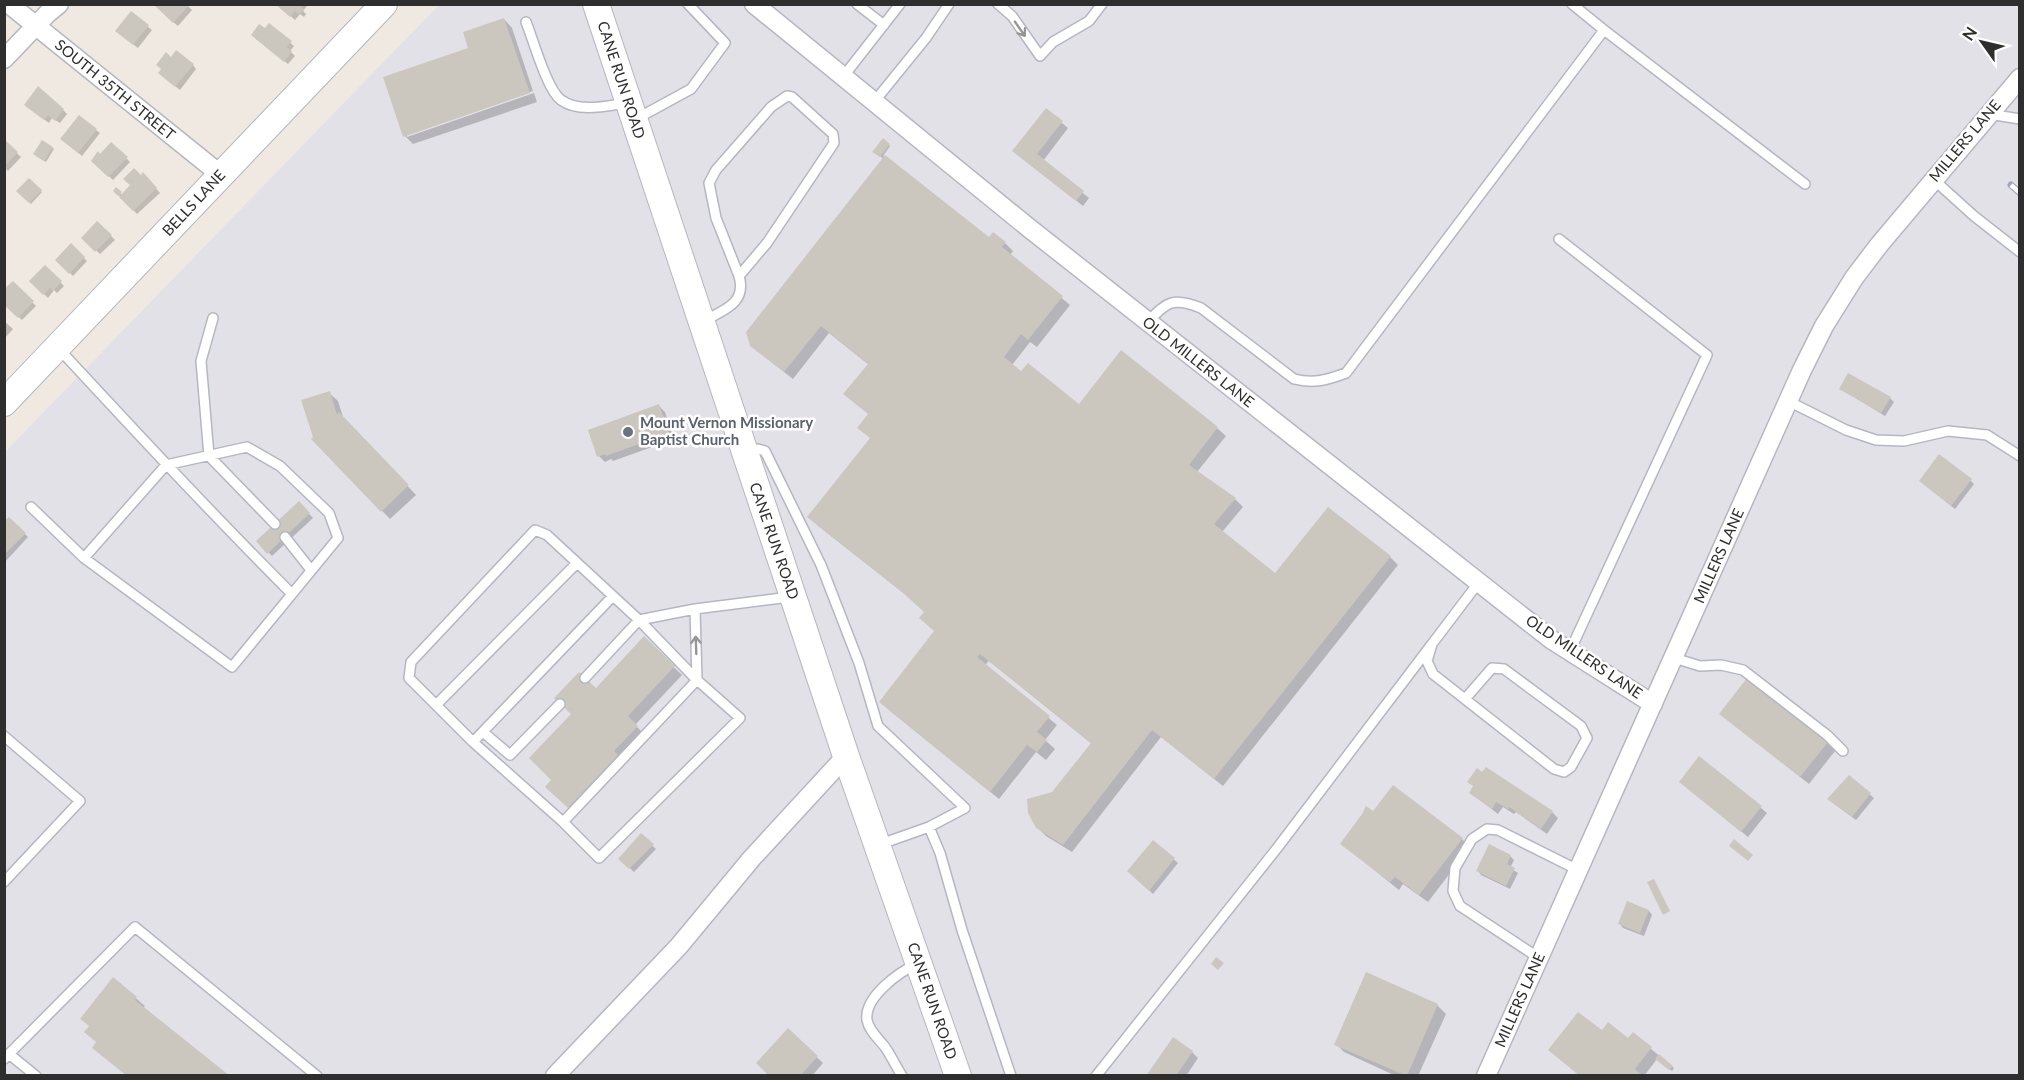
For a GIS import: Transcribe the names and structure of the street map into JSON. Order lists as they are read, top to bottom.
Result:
{
  "streets": {
    "main road": ["CANE RUN ROAD", "BELLS LANE"],
    "street": ["SOUTH 35TH STREET", "MILLERS LANE", "OLD MILLERS LANE"]
  },
  "crossings": [
    ["SOUTH 35TH STREET", "BELLS LANE"],
    ["MILLERS LANE", "OLD MILLERS LANE"]
  ],
  "places": ["Mount Vernon Missionary Baptist Church"],
  "north": "top left"
}
